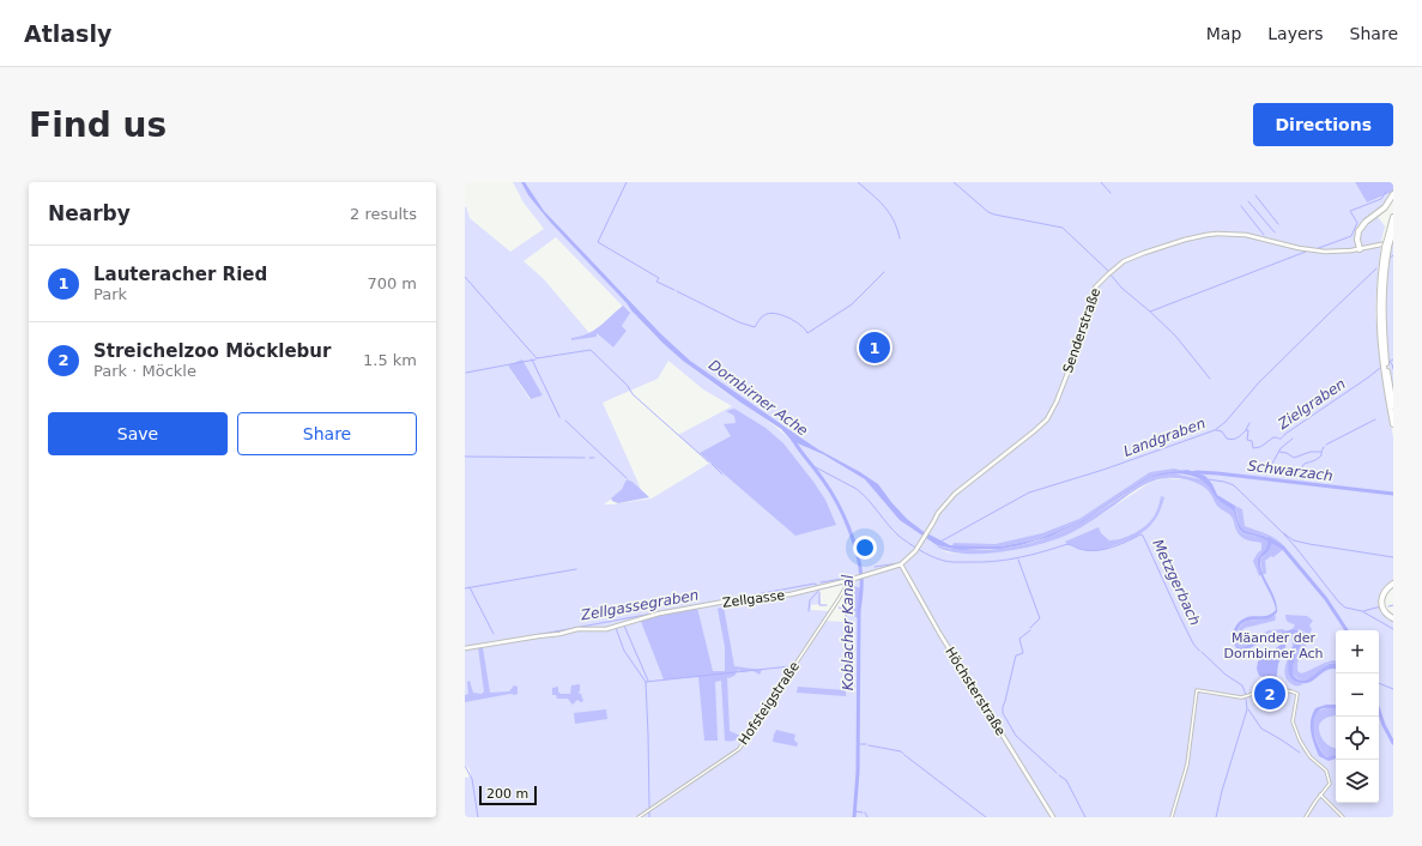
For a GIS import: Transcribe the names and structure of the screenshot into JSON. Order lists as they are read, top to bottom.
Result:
{
  "streets": {
    "main road": ["Senderstraße", "Zellgasse", "Höchsterstraße"],
    "street": ["Hofsteigstraße"]
  },
  "crossings": [
    ["Senderstraße", "Zellgasse"],
    ["Senderstraße", "Höchsterstraße"],
    ["Zellgasse", "Höchsterstraße"],
    ["Zellgasse", "Hofsteigstraße"]
  ],
  "water": [
    "Dornbirner Ache",
    "Zielgraben",
    "Landgraben",
    "Schwarzach",
    "Metzgerbach",
    "Zellgassegraben",
    "Koblacher Kanal"
  ],
  "parks": ["Mäander der Dornbirner Ach"],
  "scale_bar": "200 m",
  "page": {
    "header": "Atlasly",
    "nav": ["Map", "Layers", "Share"],
    "buttons": [
      "Directions",
      ["Save", "Share"]
    ],
    "title": "Find us",
    "heading": ["Nearby", "2 results"],
    "list": [
      {
        "mark": "1",
        "name": "Lauteracher Ried",
        "note": "Park",
        "value": "700 m"
      },
      {
        "mark": "2",
        "name": "Streichelzoo Möcklebur",
        "note": "Park · Möckle",
        "value": "1.5 km"
      }
    ],
    "pins": ["1", "2"],
    "map_buttons": ["+", "−"],
    "scale": "200 m"
  }
}
